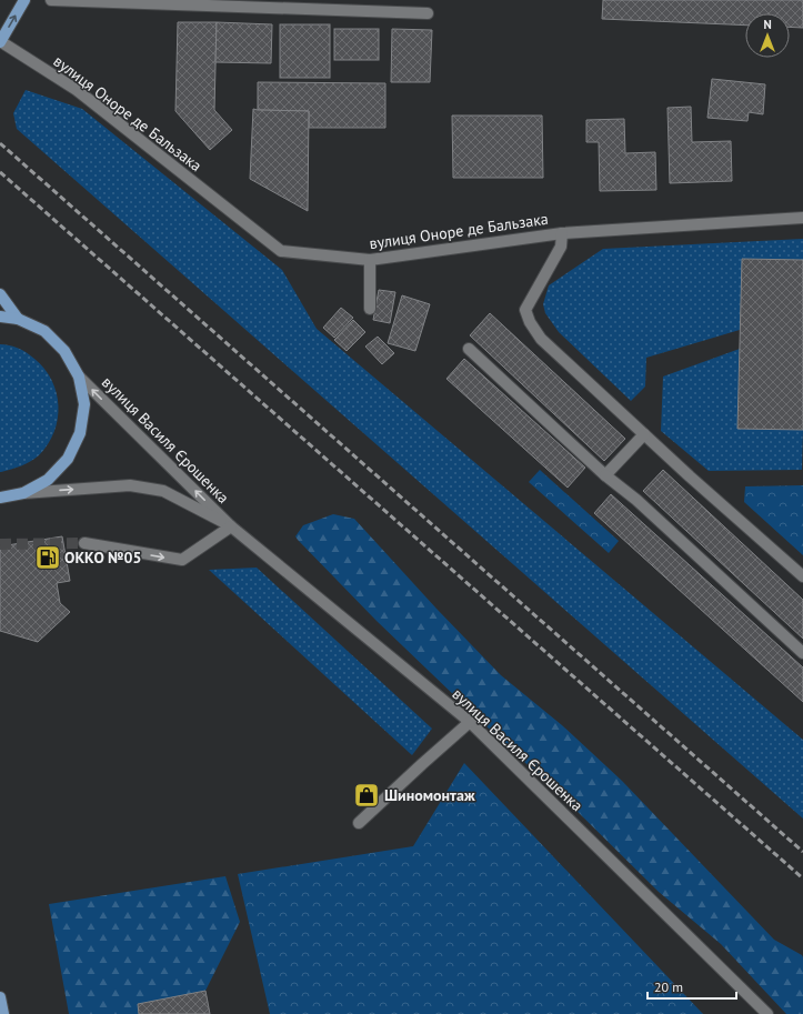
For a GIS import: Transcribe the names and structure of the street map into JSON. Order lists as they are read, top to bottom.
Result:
{
  "streets": {
    "main road": ["вулиця Василя Єрошенка"],
    "street": ["вулиця Оноре де Бальзака"]
  },
  "places": {
    "fuel station": ["ОККО №05"],
    "shop": ["Шиномонтаж"]
  },
  "scale_bar": "20 m",
  "north": "top"
}
